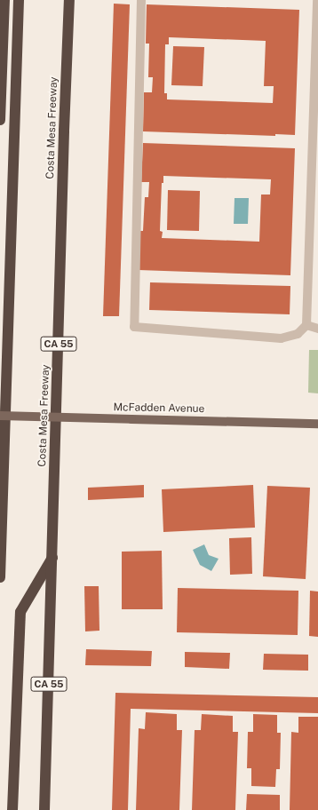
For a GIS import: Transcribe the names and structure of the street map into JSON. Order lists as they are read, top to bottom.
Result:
{
  "streets": {
    "highway": ["Costa Mesa Freeway", "CA 55"],
    "main road": ["McFadden Avenue"]
  },
  "crossings": [
    ["Costa Mesa Freeway", "CA 55"]
  ]
}
